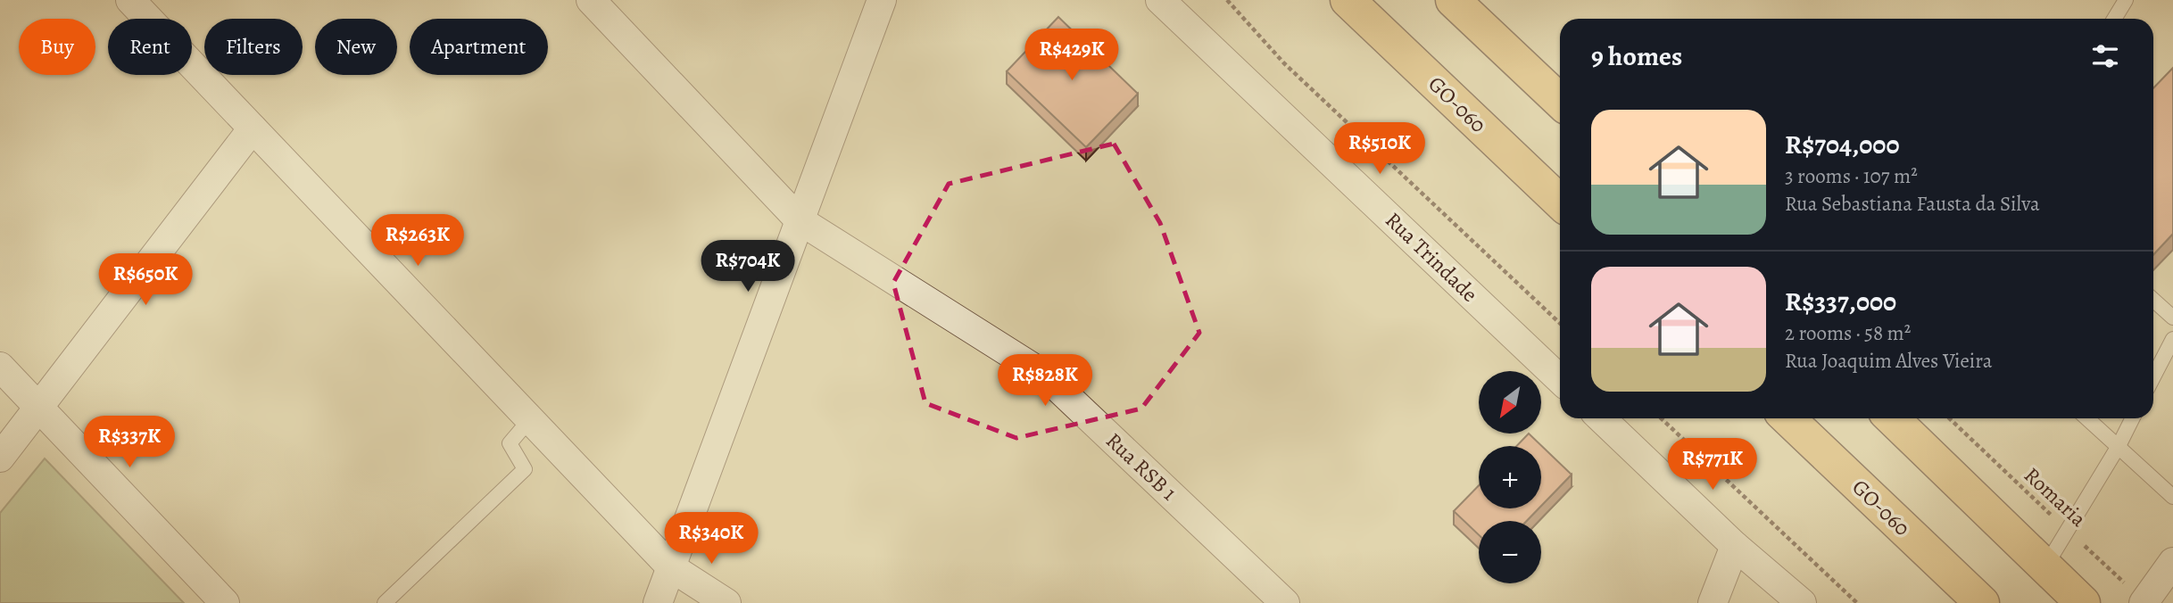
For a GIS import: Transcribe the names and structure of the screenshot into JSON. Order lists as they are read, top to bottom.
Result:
{
  "streets": {
    "main road": ["GO-060"],
    "street": ["Rua Trindade", "Rua RSB 1"],
    "path": ["Romaria"]
  },
  "north": "bottom left",
  "page": {
    "chip": [
      "Buy",
      "Rent",
      "Filters",
      "New",
      "Apartment"
    ],
    "heading": "9 homes",
    "price": [
      "R$429K",
      "R$510K",
      "R$263K",
      "R$704K",
      "R$650K",
      "R$828K",
      "R$337K",
      "R$771K",
      "R$340K"
    ],
    "list": [
      {
        "name": "R$704,000",
        "note": "3 rooms · 107 m² · Rua Sebastiana Fausta da Silva"
      },
      {
        "name": "R$337,000",
        "note": "2 rooms · 58 m² · Rua Joaquim Alves Vieira"
      }
    ],
    "map_buttons": ["+", "−"]
  }
}
